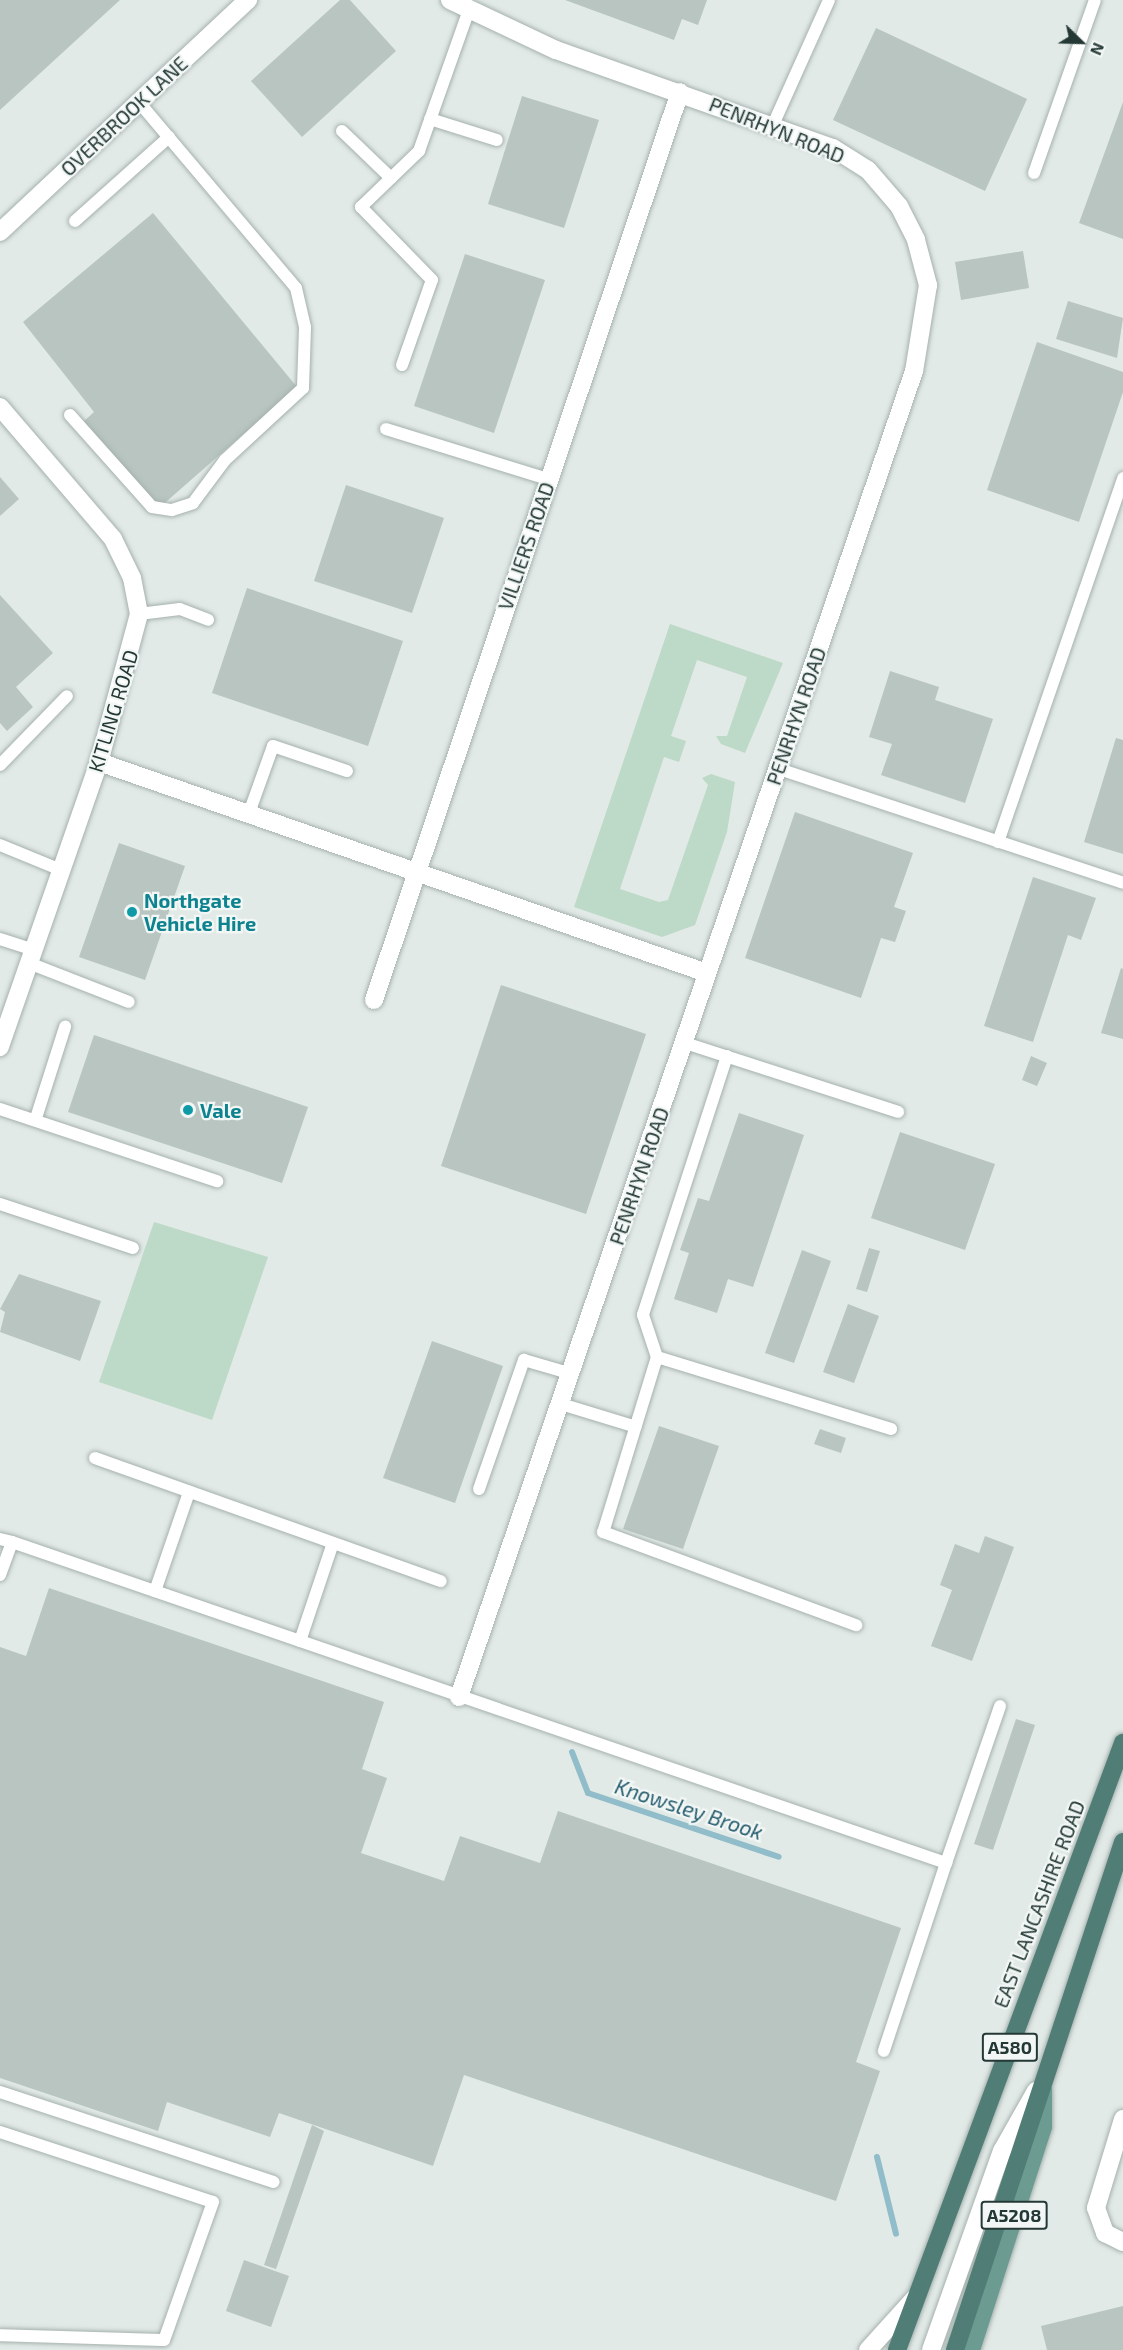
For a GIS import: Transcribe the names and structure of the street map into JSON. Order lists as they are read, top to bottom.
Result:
{
  "streets": {
    "highway": ["EAST LANCASHIRE ROAD", "A580"],
    "main road": ["A5208"],
    "street": [
      "OVERBROOK LANE",
      "PENRHYN ROAD",
      "VILLIERS ROAD",
      "KITLING ROAD"
    ]
  },
  "crossings": [
    ["PENRHYN ROAD", "VILLIERS ROAD"],
    ["A580", "A5208"]
  ],
  "water": ["Knowsley Brook"],
  "places": ["Northgate Vehicle Hire", "Vale"],
  "north": "bottom right"
}
